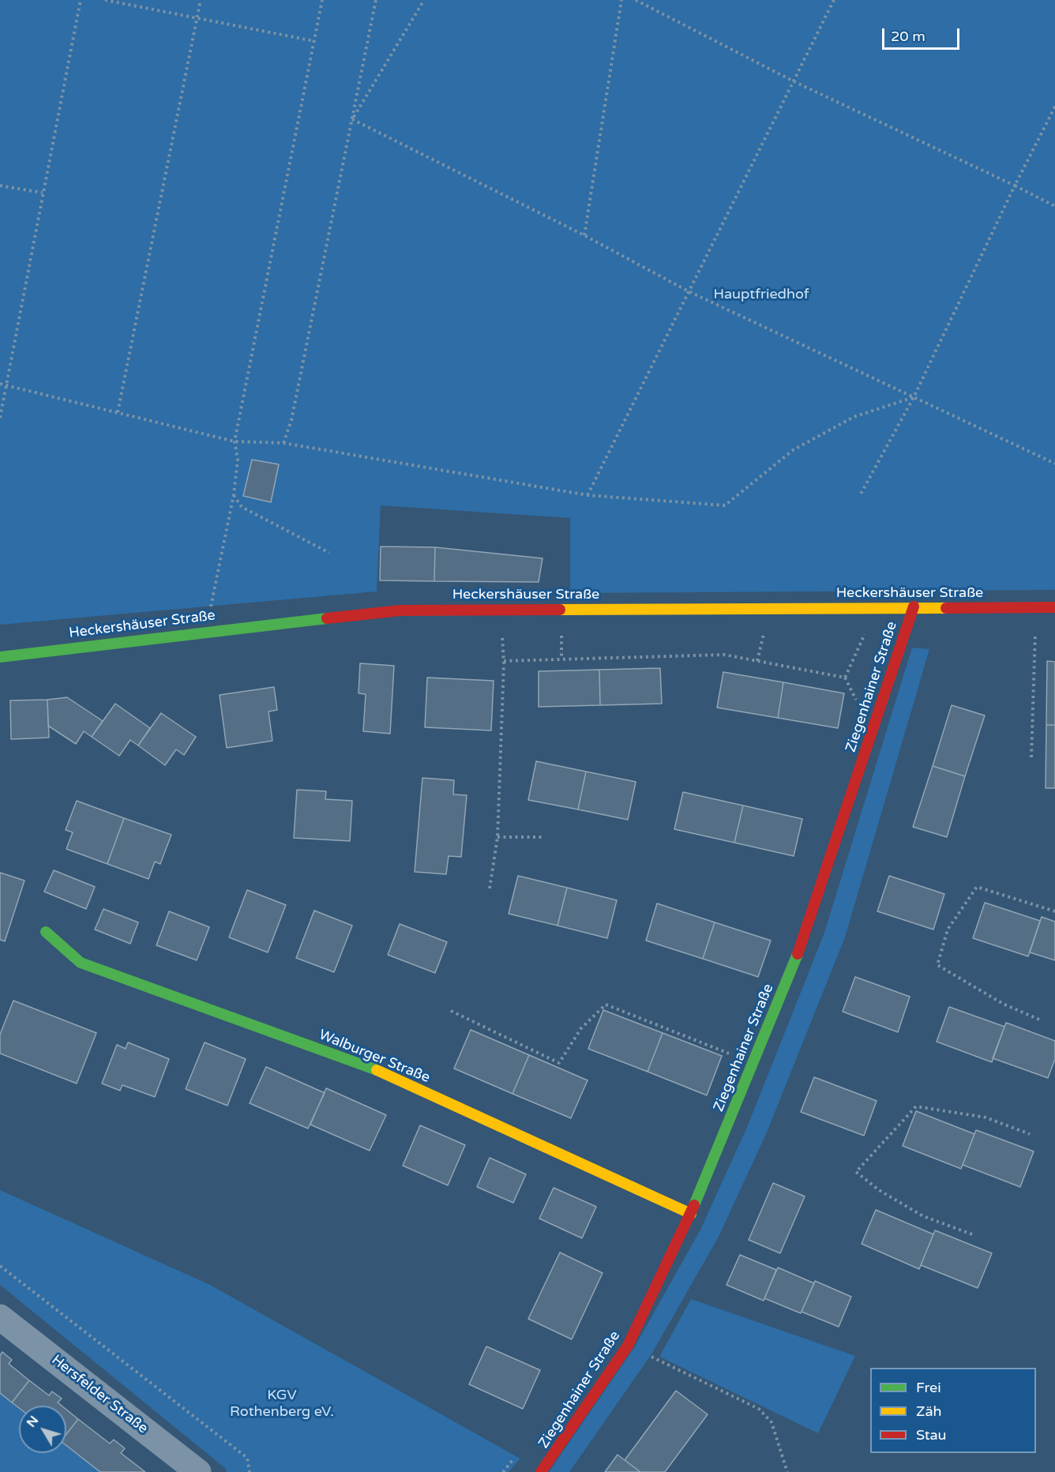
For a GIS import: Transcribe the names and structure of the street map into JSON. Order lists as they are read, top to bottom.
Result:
{
  "streets": {
    "street": [
      "Heckershäuser Straße",
      "Ziegenhainer Straße",
      "Walburger Straße",
      "Hersfelder Straße"
    ]
  },
  "crossings": [
    ["Heckershäuser Straße", "Ziegenhainer Straße"],
    ["Ziegenhainer Straße", "Walburger Straße"]
  ],
  "parks": ["Hauptfriedhof", "KGV Rothenberg eV."],
  "legend": ["Frei", "Zäh", "Stau"],
  "scale_bar": "20 m",
  "north": "top left"
}
